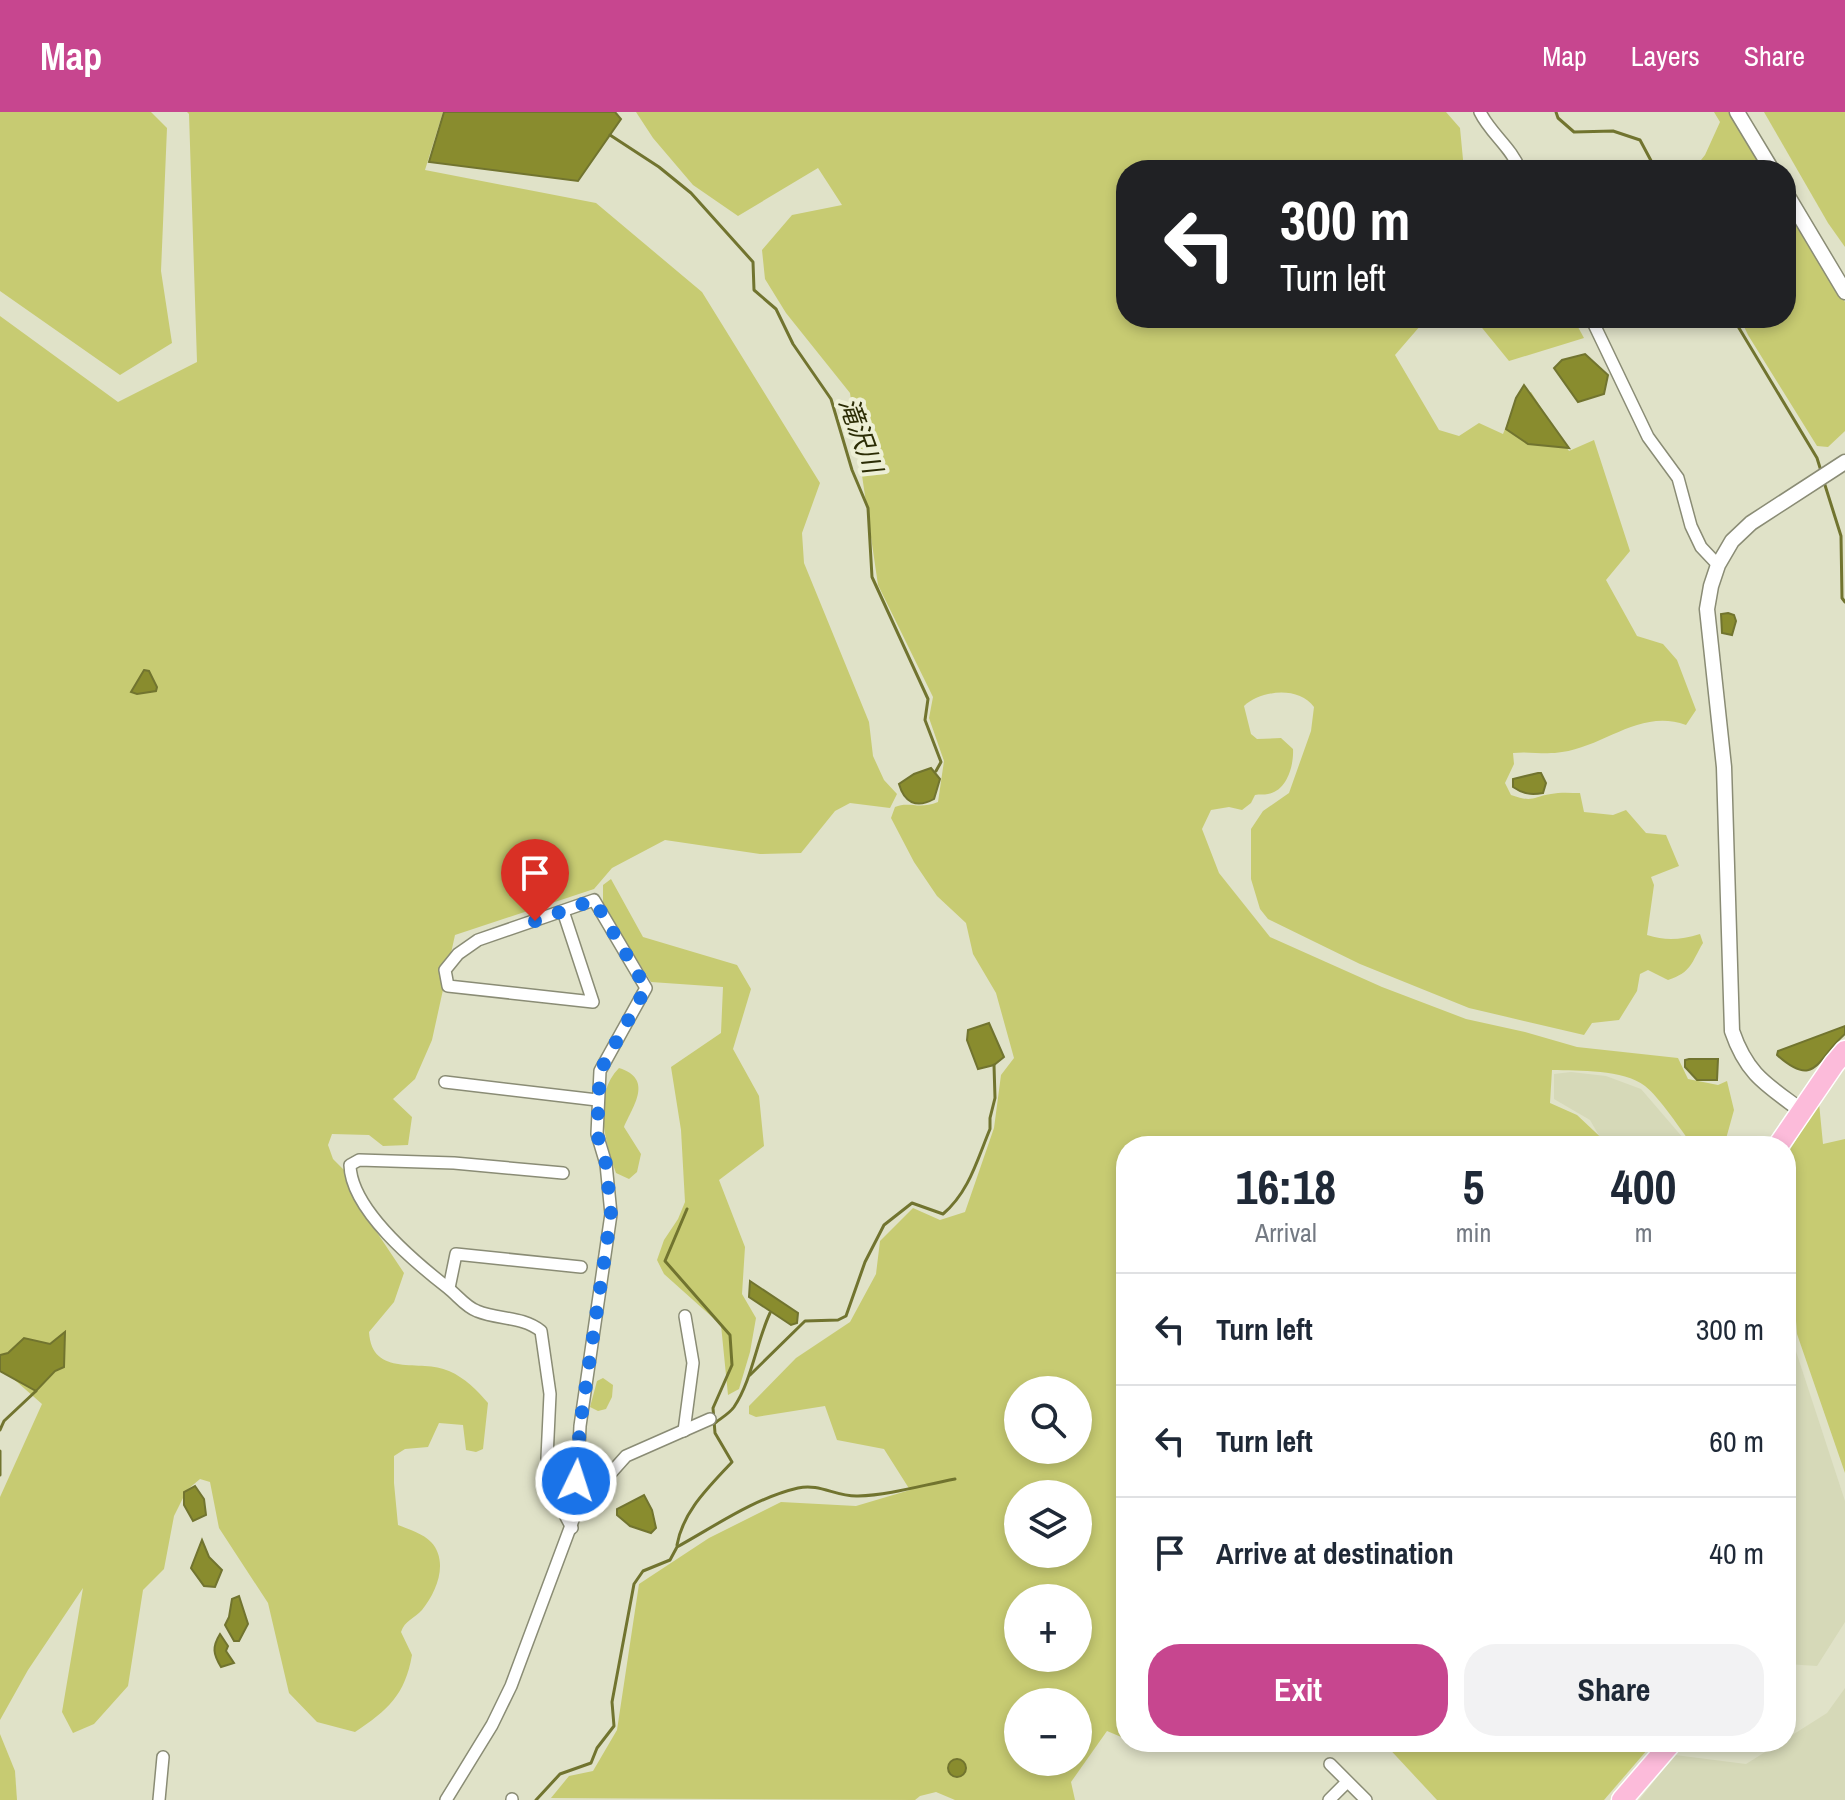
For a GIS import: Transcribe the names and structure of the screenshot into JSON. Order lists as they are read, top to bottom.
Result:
{
  "water": ["滝沢川"],
  "page": {
    "header": "Map",
    "nav": ["Map", "Layers", "Share"],
    "turn": ["300 m", "Turn left"],
    "eta": [
      "16:18",
      "Arrival",
      "5",
      "min",
      "400",
      "m"
    ],
    "list": [
      {
        "name": "Turn left",
        "value": "300 m"
      },
      {
        "name": "Turn left",
        "value": "60 m"
      },
      {
        "name": "Arrive at destination",
        "value": "40 m"
      }
    ],
    "map_buttons": ["+", "−"],
    "buttons": ["Exit", "Share"]
  }
}
